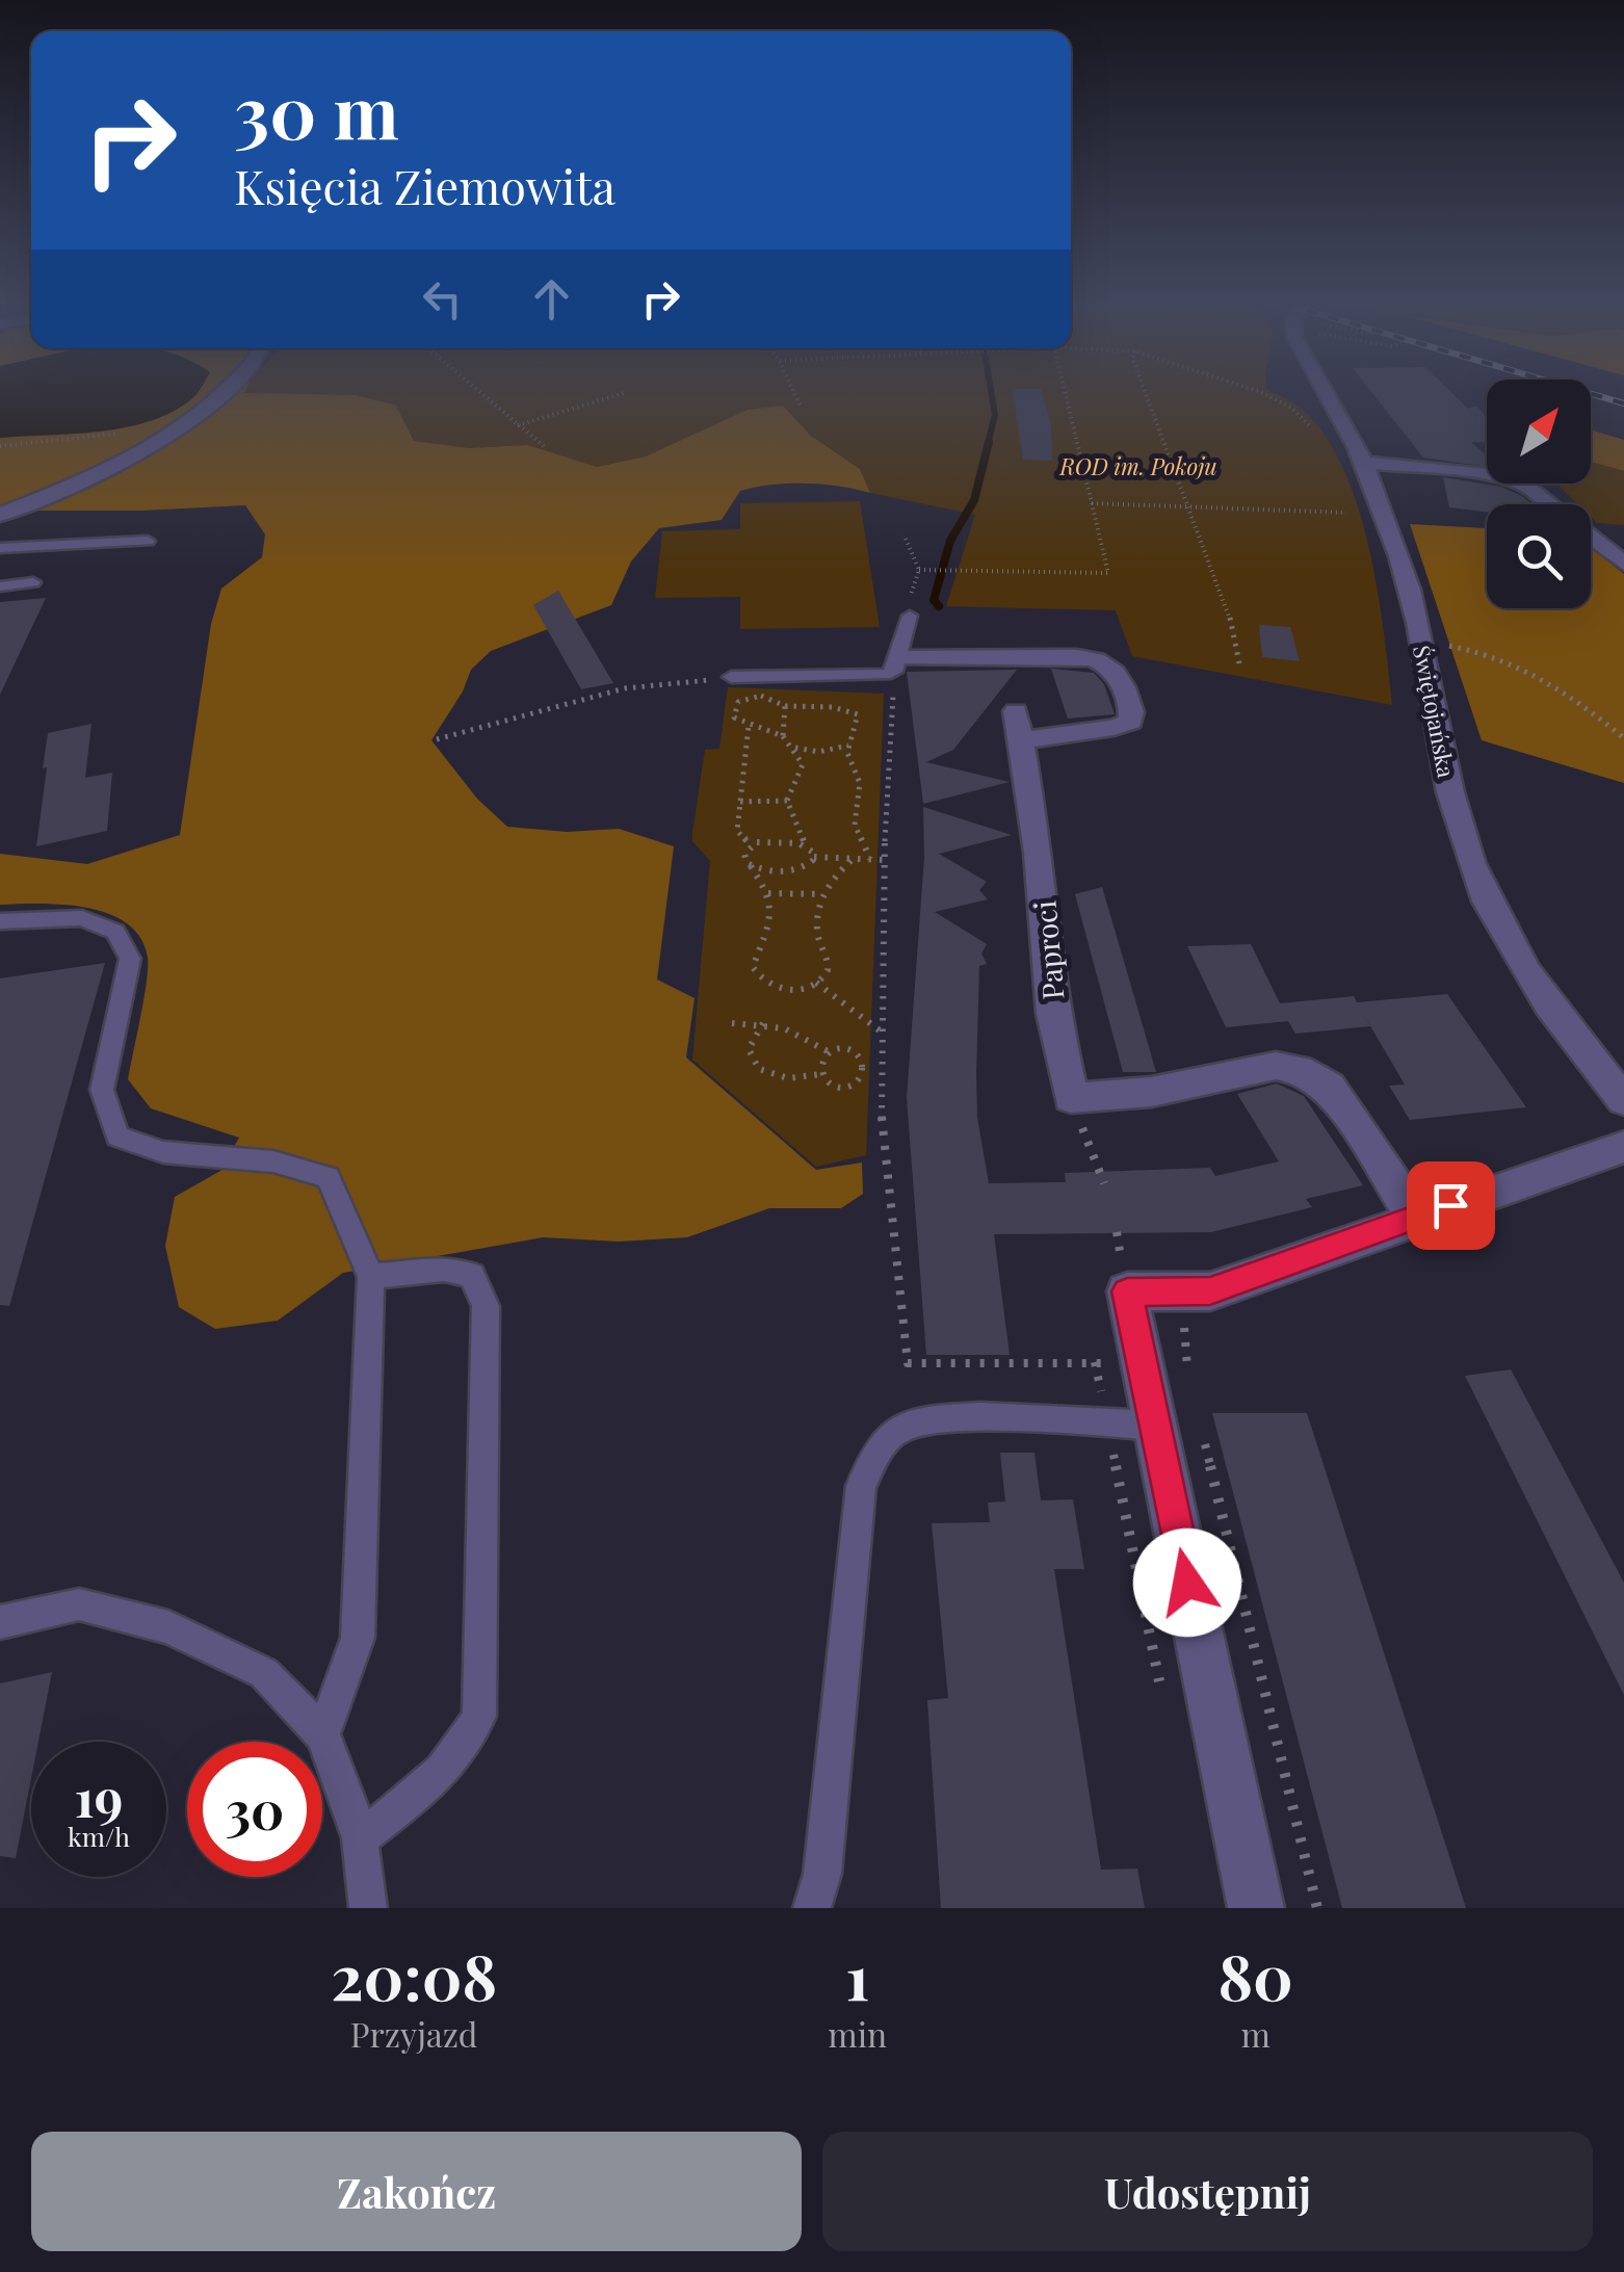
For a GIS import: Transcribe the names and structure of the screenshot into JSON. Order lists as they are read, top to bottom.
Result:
{
  "streets": {
    "street": ["Świętojańska", "Paproci"]
  },
  "parks": ["ROD im. Pokoju"],
  "north": "top right",
  "page": {
    "turn": ["30 m", "Księcia Ziemowita"],
    "speed": "19 km/h",
    "limit": "30",
    "eta": [
      "20:08",
      "Przyjazd",
      "1",
      "min",
      "80",
      "m"
    ],
    "buttons": ["Zakończ", "Udostępnij"]
  }
}
